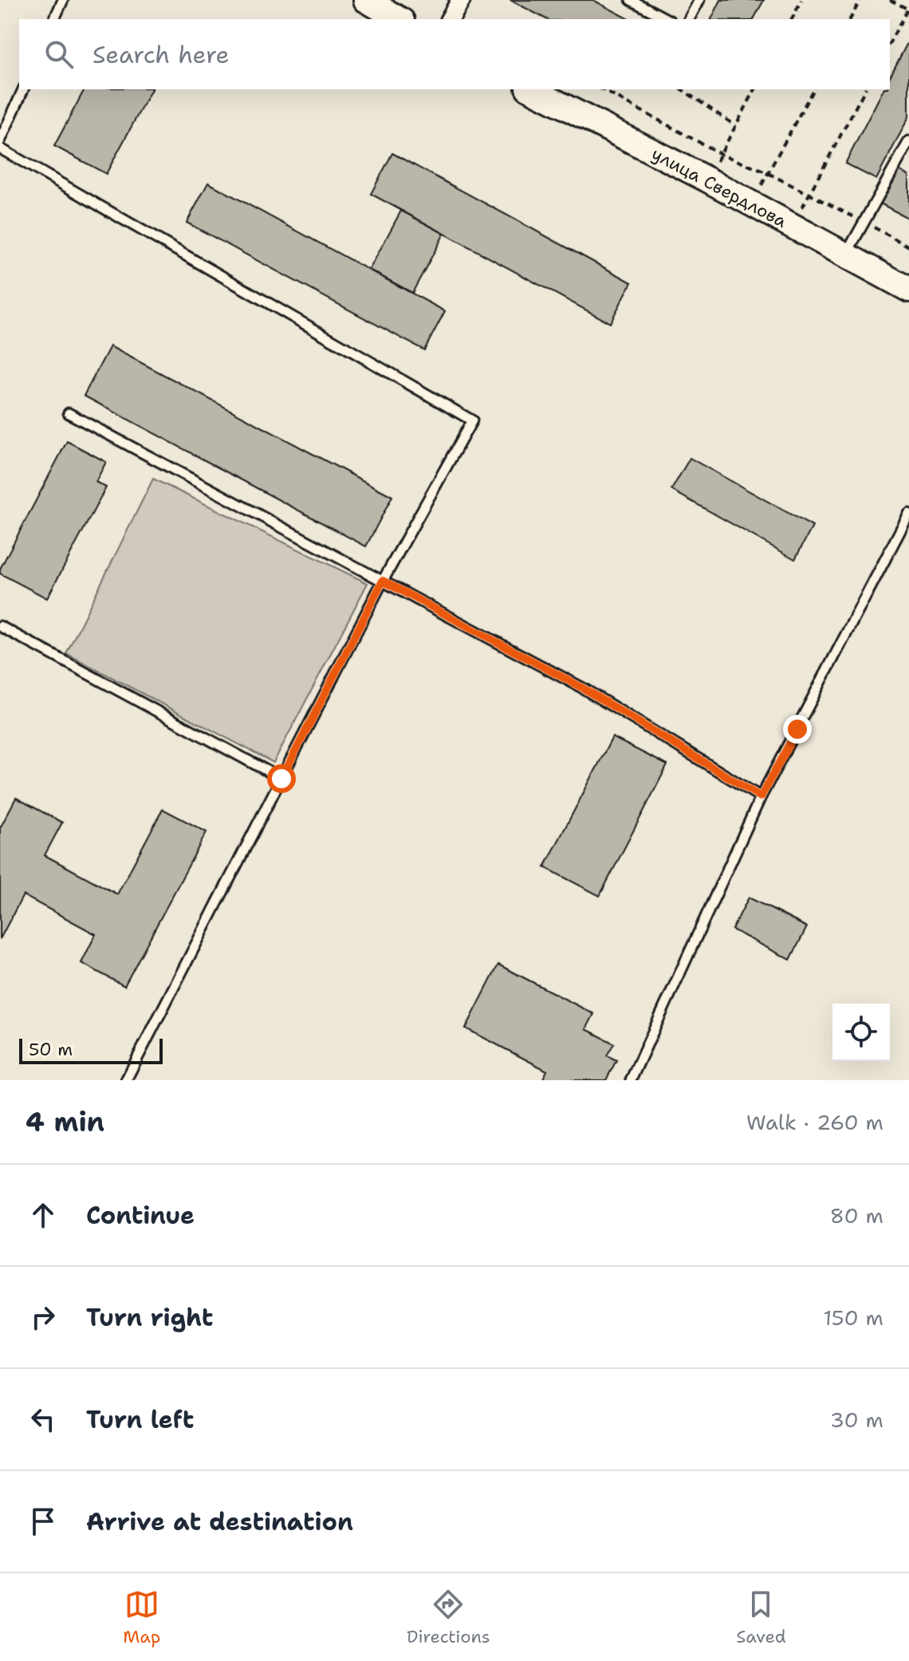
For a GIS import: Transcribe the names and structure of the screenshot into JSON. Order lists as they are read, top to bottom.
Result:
{
  "streets": {
    "main road": ["улица Свердлова"]
  },
  "scale_bar": "50 m",
  "page": {
    "search": "Search here",
    "scale": "50 m",
    "heading": ["4 min", "Walk · 260 m"],
    "list": [
      ["Continue", "80 m"],
      ["Turn right", "150 m"],
      ["Turn left", "30 m"],
      "Arrive at destination"
    ],
    "nav": ["Map", "Directions", "Saved"]
  }
}
